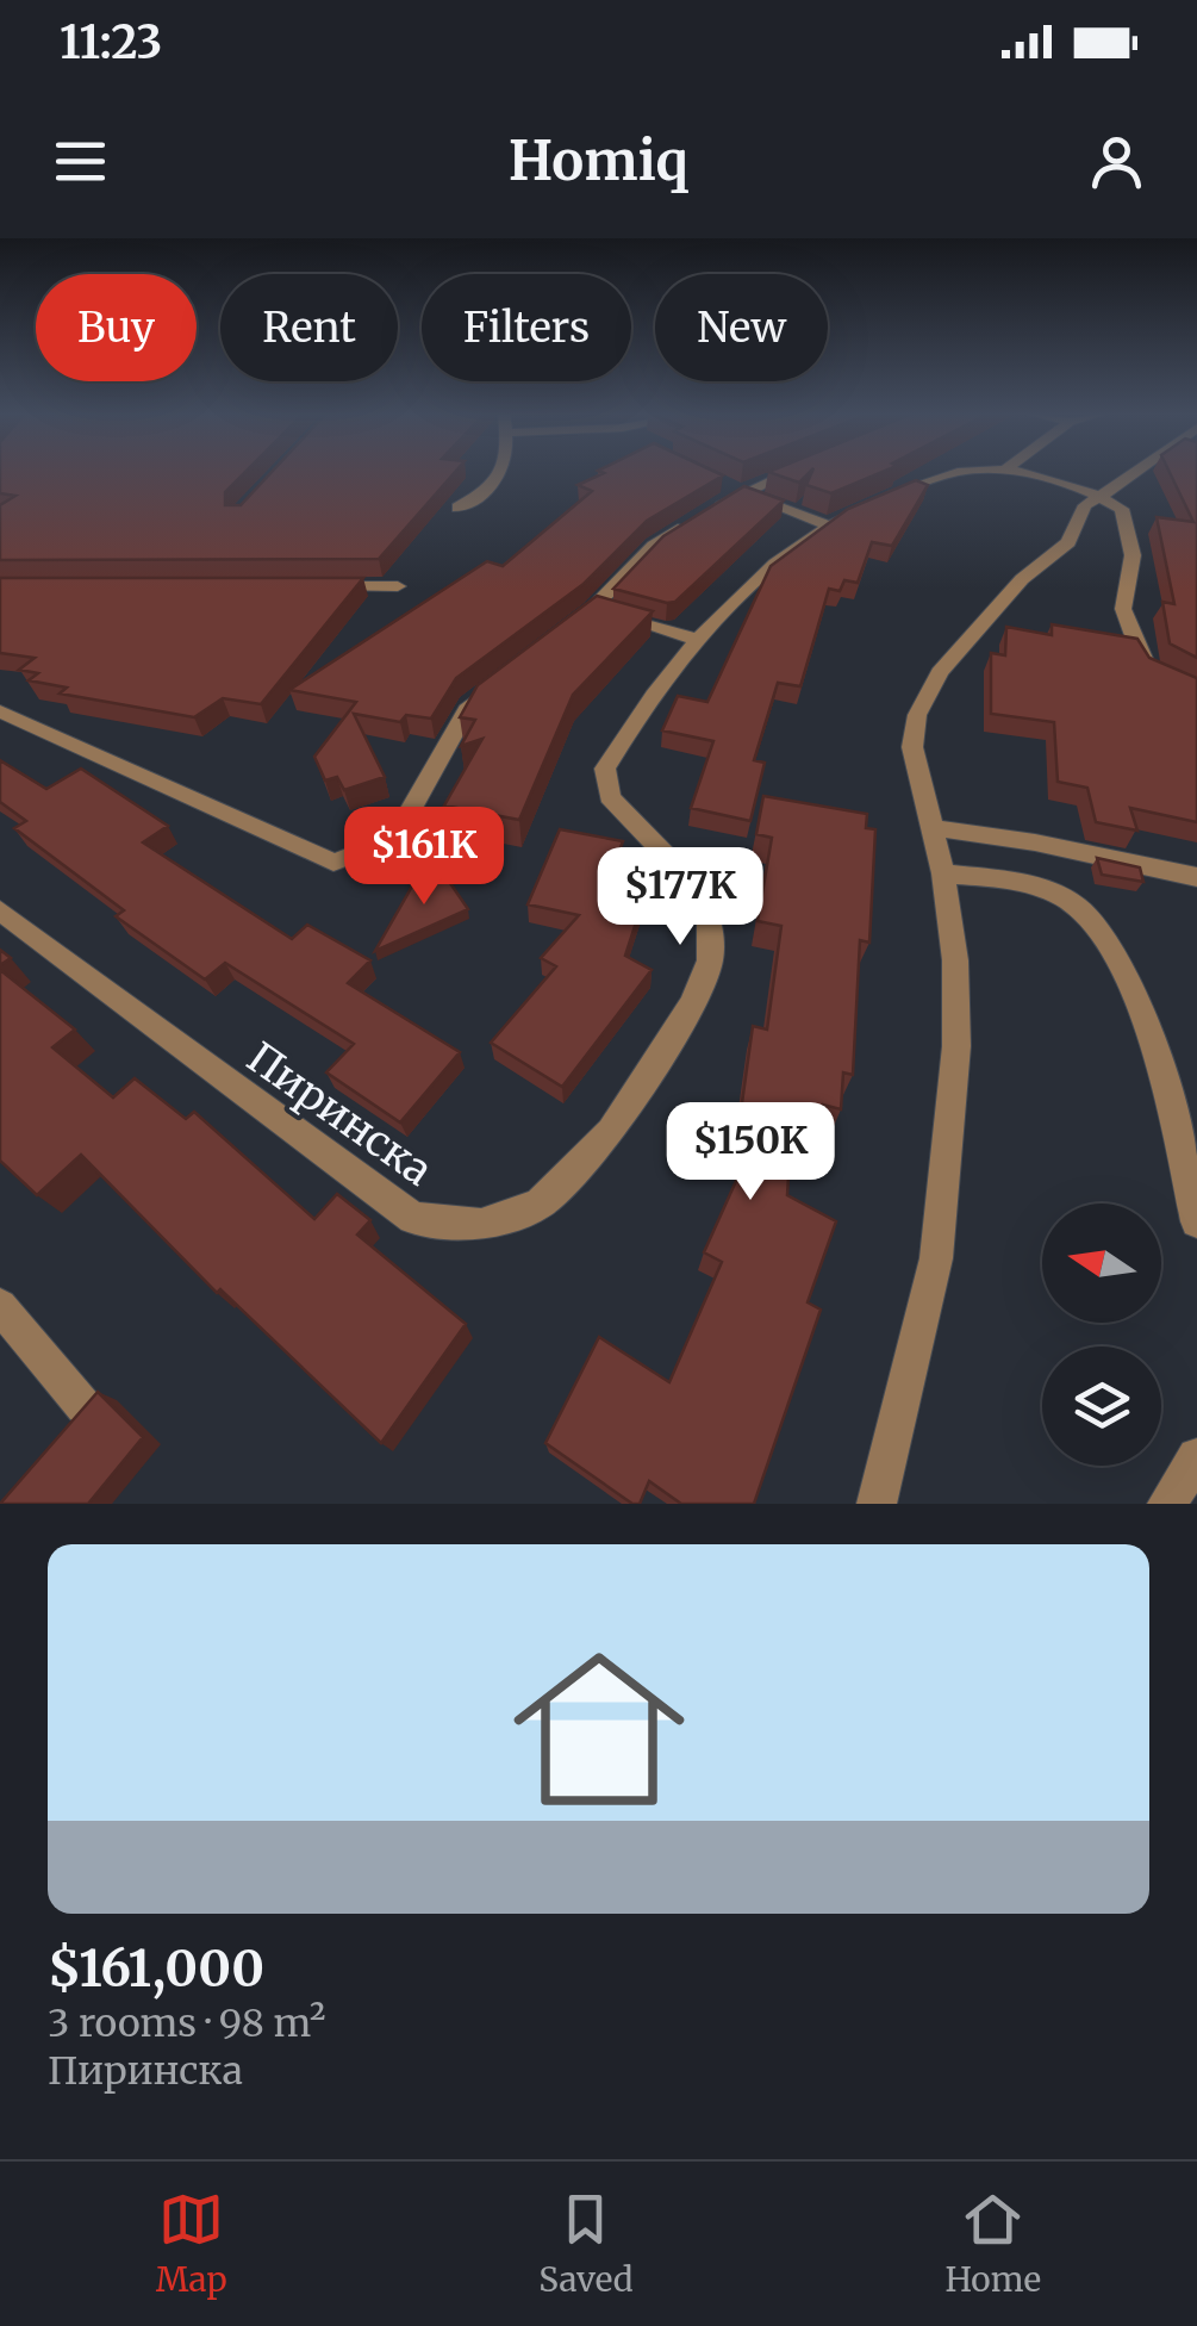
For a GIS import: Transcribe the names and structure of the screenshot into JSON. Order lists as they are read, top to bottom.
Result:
{
  "streets": {
    "street": ["Пиринска"]
  },
  "north": "left",
  "page": {
    "status": "11:23",
    "header": "Homiq",
    "chip": [
      "Buy",
      "Rent",
      "Filters",
      "New"
    ],
    "price": ["$161K", "$177K", "$150K"],
    "list": [
      {
        "name": "$161,000",
        "note": "3 rooms · 98 m² · Пиринска"
      }
    ],
    "tabs": ["Map", "Saved", "Home"]
  }
}
